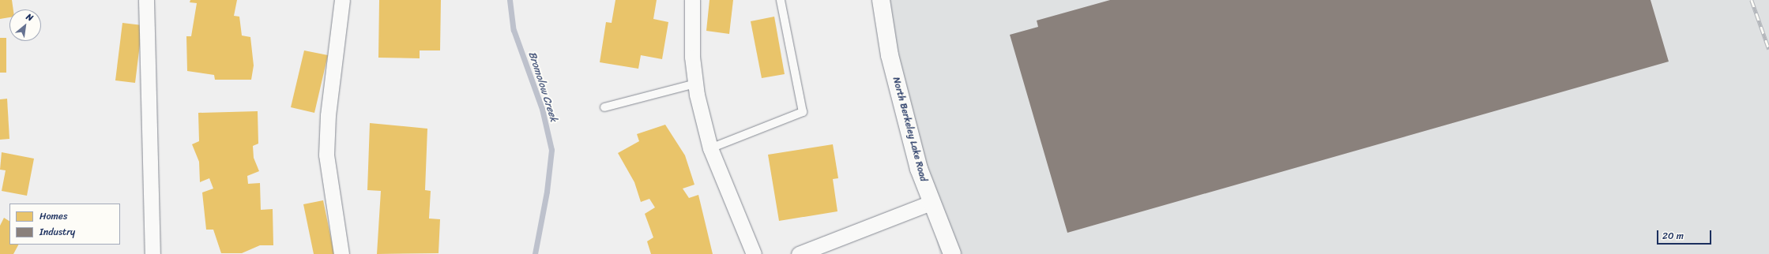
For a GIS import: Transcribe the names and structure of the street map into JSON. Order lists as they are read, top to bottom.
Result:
{
  "streets": {
    "street": ["North Berkeley Lake Road"]
  },
  "water": ["Bromolow Creek"],
  "legend": ["Homes", "Industry"],
  "scale_bar": "20 m",
  "north": "top right"
}
